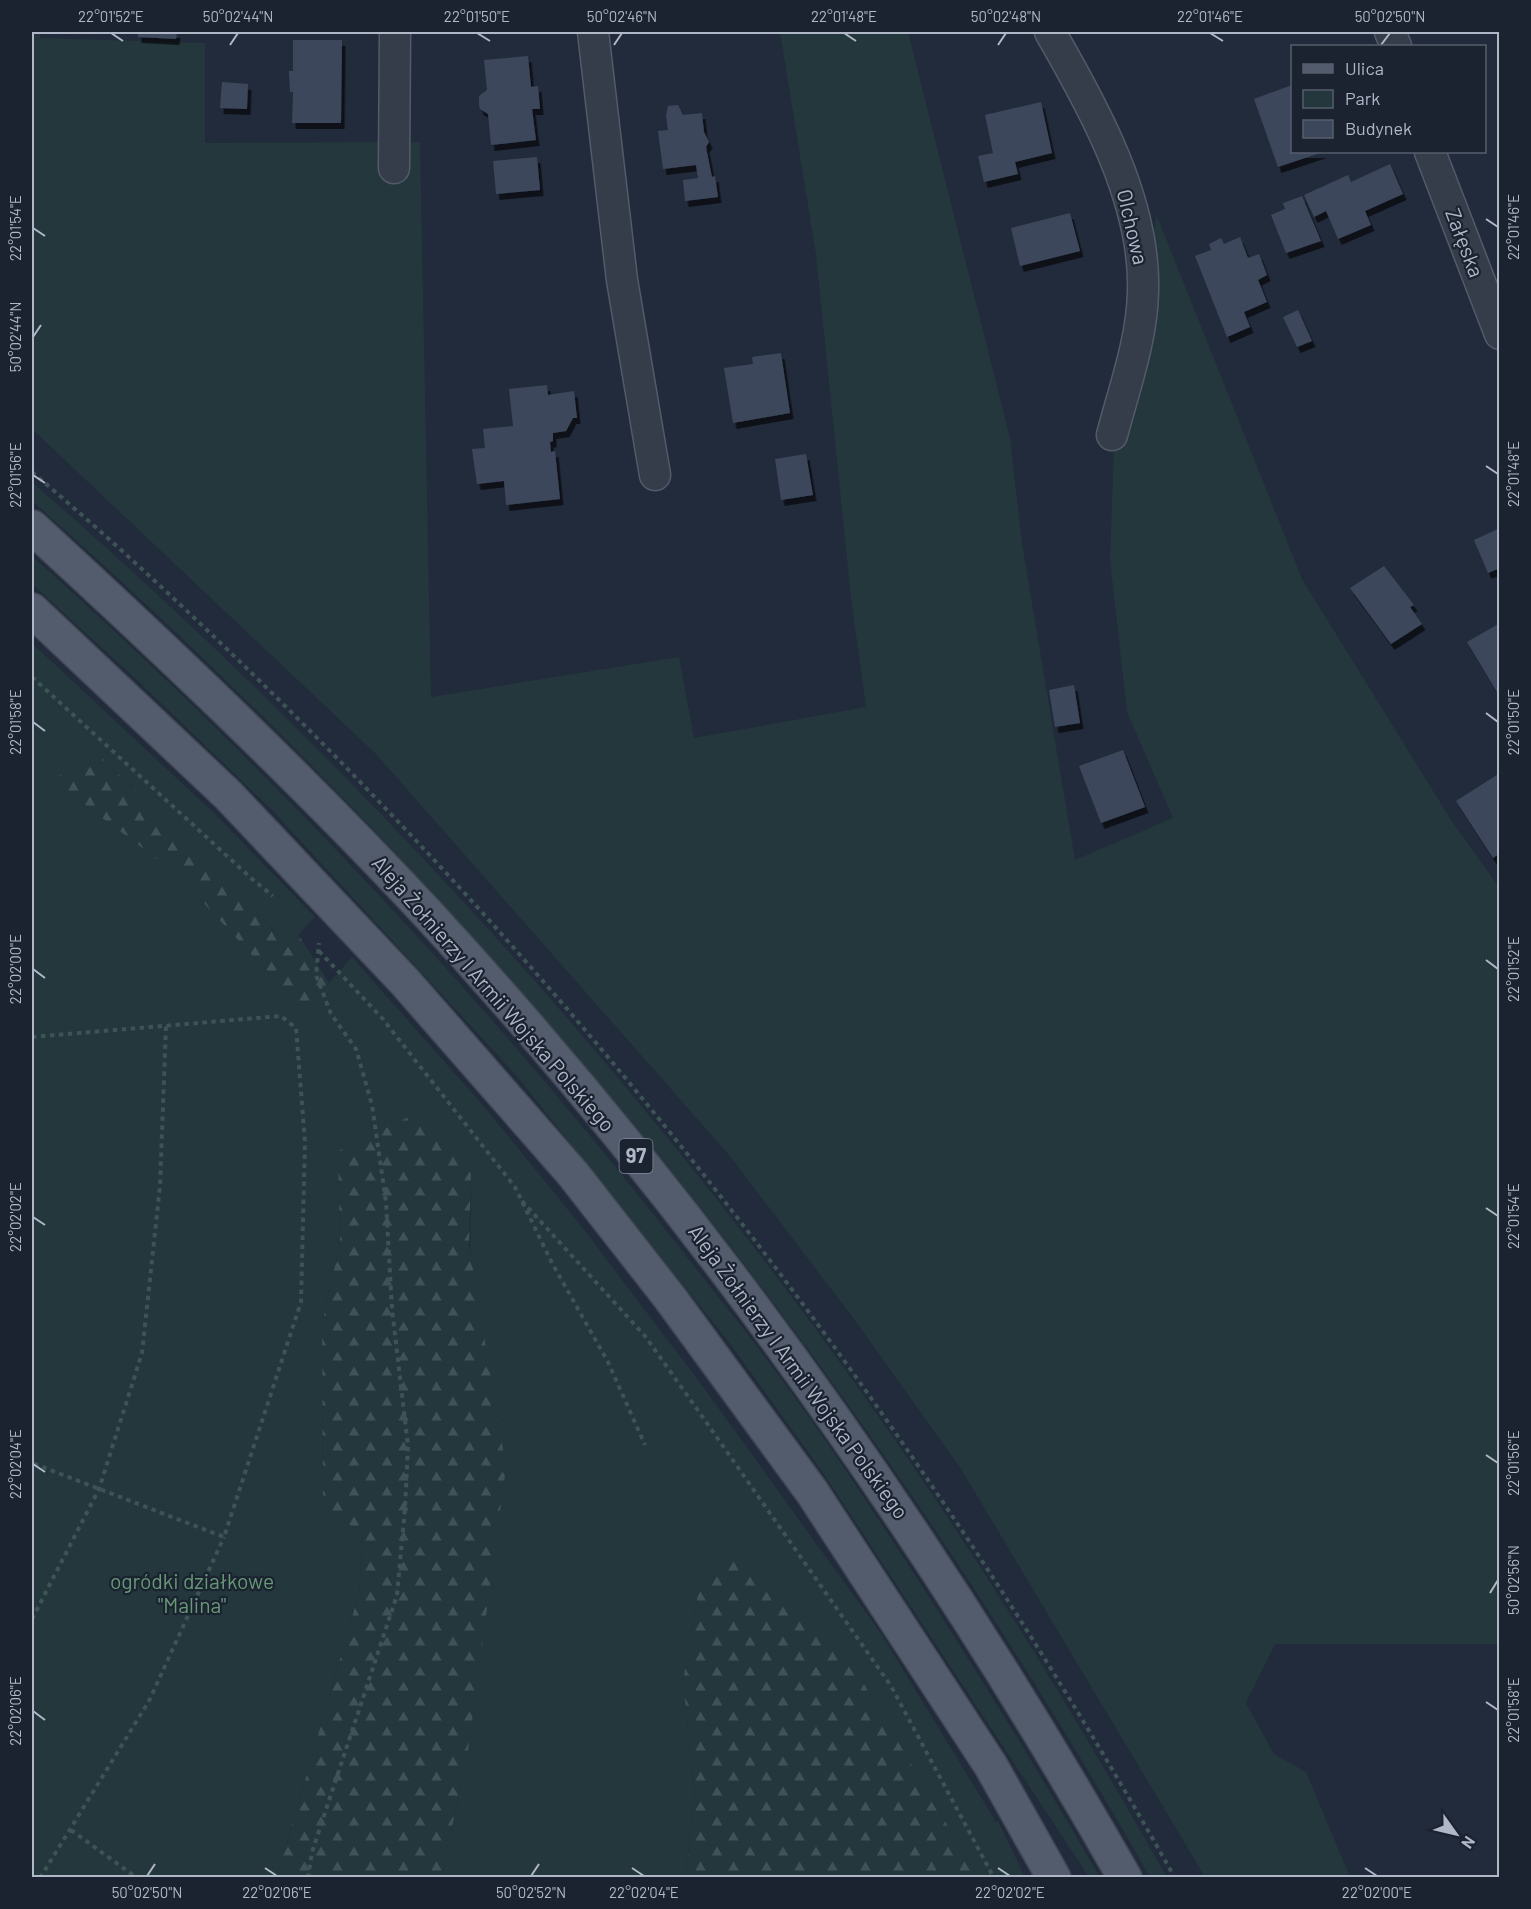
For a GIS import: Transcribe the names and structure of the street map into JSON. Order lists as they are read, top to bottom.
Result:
{
  "streets": {
    "main road": ["Aleja Żołnierzy I Armii Wojska Polskiego", "97"],
    "street": ["Olchowa", "Załęska"]
  },
  "parks": ["ogródki działkowe \"Malina\""],
  "legend": ["Ulica", "Park", "Budynek"],
  "north": "bottom right",
  "coordinates": [
    "22°01'52\"E",
    "50°02'44\"N",
    "22°01'50\"E",
    "50°02'46\"N",
    "22°01'48\"E",
    "50°02'48\"N",
    "22°01'46\"E",
    "50°02'50\"N",
    "22°01'54\"E",
    "22°01'56\"E",
    "22°01'58\"E",
    "22°02'00\"E",
    "22°02'02\"E",
    "22°02'04\"E",
    "50°02'56\"N",
    "22°02'06\"E",
    "50°02'52\"N"
  ]
}
